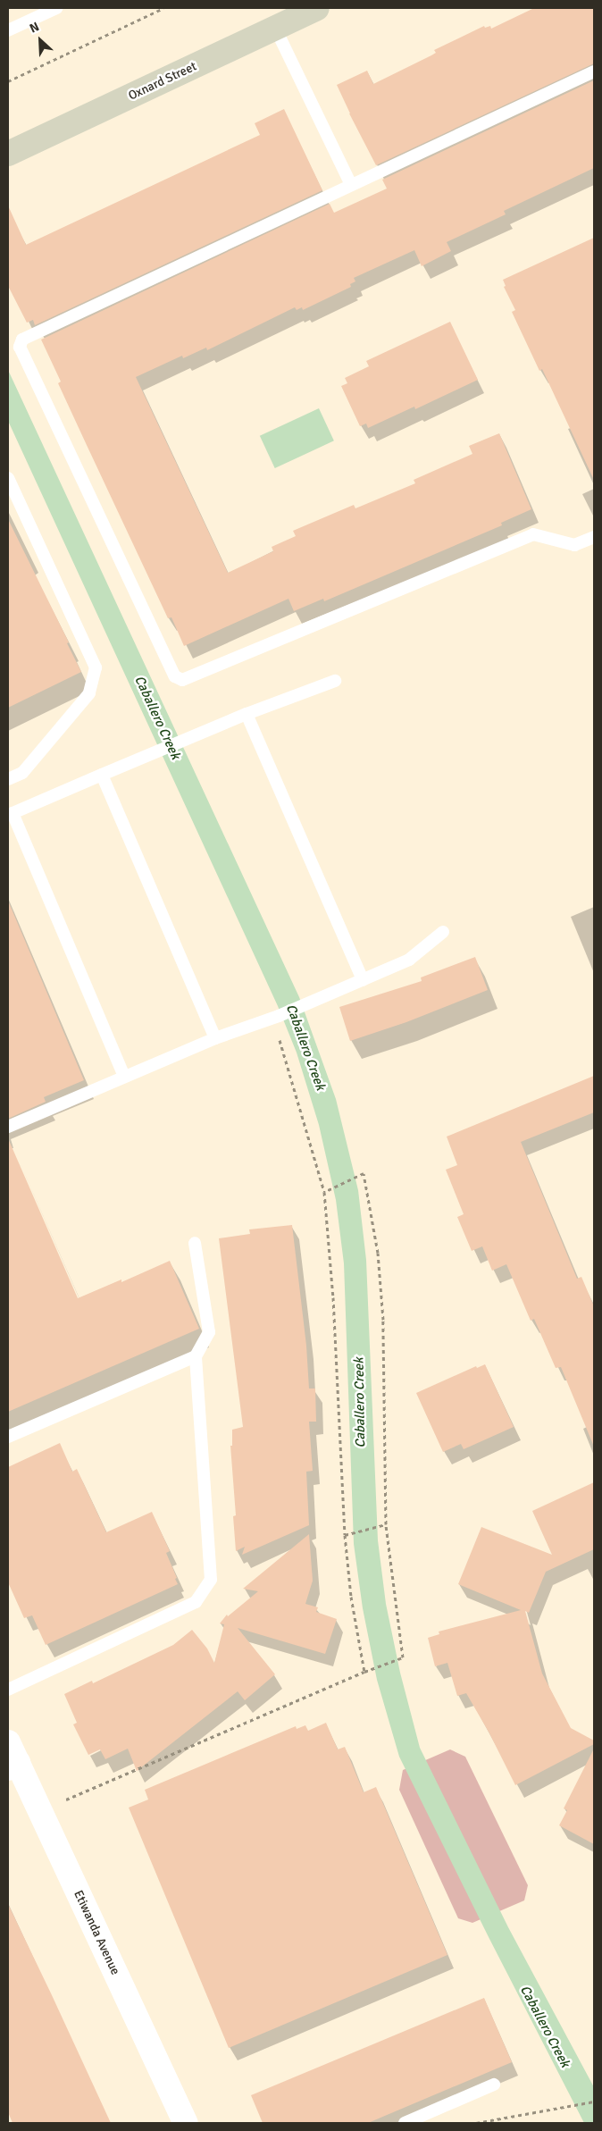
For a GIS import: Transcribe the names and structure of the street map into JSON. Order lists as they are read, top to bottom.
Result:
{
  "streets": {
    "main road": ["Oxnard Street"],
    "street": ["Etiwanda Avenue"]
  },
  "water": ["Caballero Creek"],
  "north": "top left"
}
